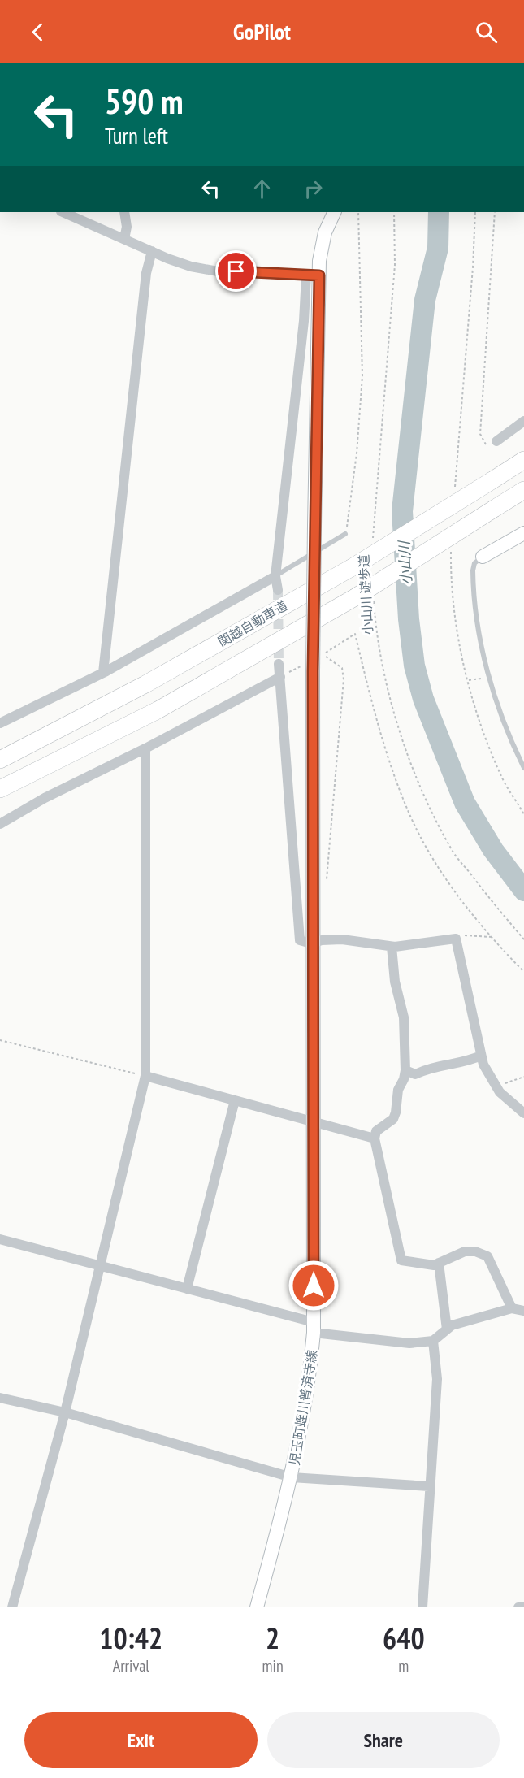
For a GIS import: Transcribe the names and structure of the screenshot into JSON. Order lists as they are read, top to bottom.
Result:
{
  "streets": {
    "highway": ["関越自動車道"],
    "main road": ["児玉町蛭川普済寺線"],
    "path": ["小山川 遊歩道"]
  },
  "water": ["小山川"],
  "page": {
    "header": "GoPilot",
    "turn": ["590 m", "Turn left"],
    "eta": [
      "10:42",
      "Arrival",
      "2",
      "min",
      "640",
      "m"
    ],
    "buttons": ["Exit", "Share"]
  }
}
